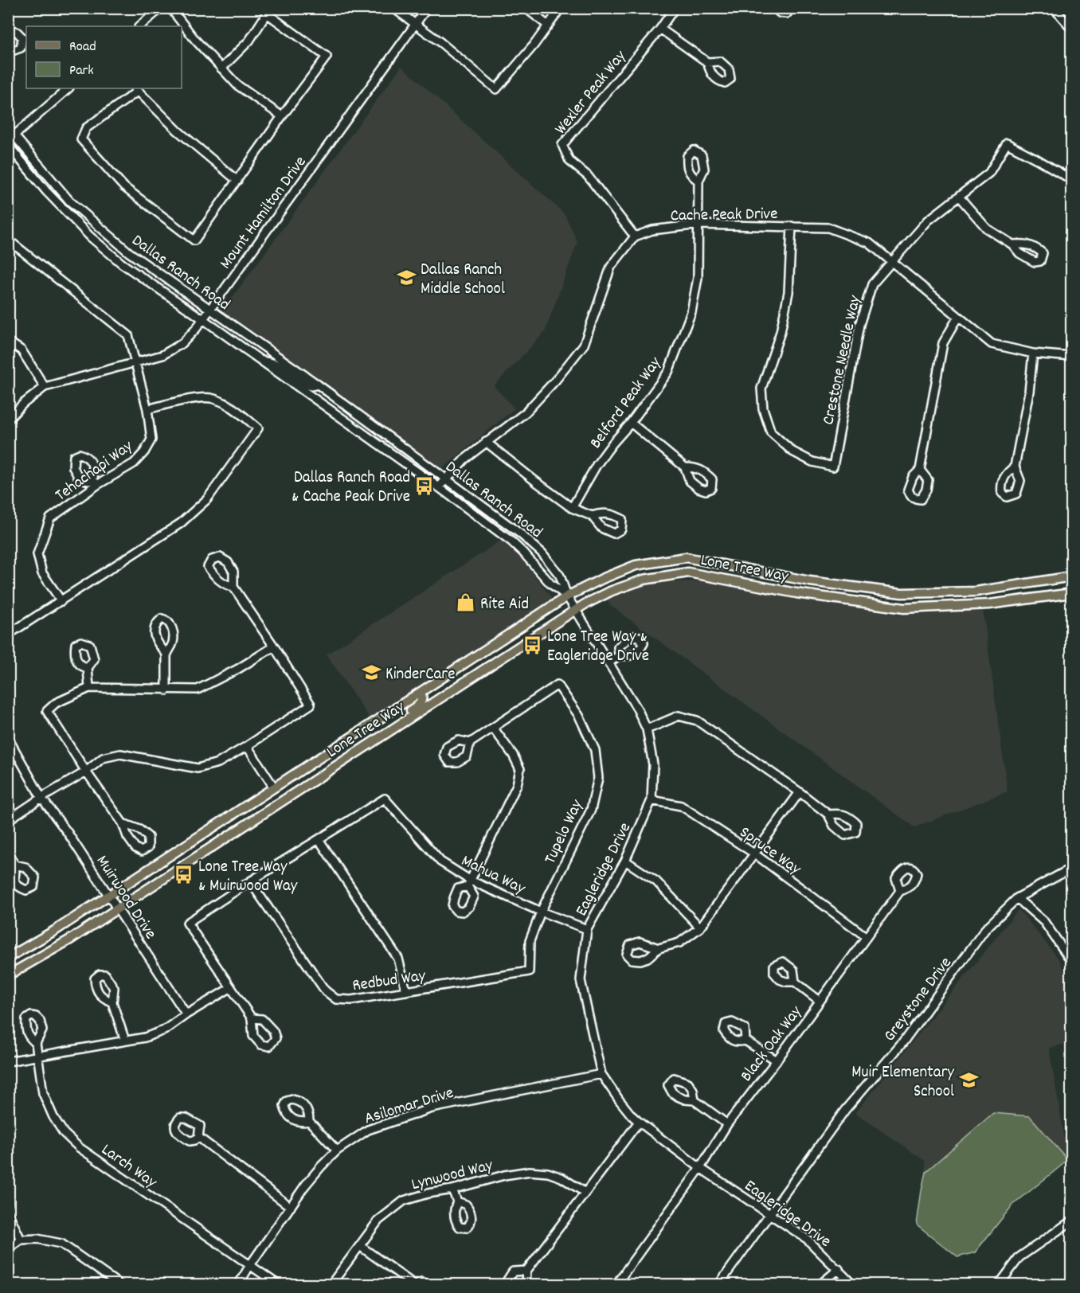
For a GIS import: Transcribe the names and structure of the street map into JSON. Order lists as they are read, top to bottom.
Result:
{
  "streets": {
    "main road": ["Lone Tree Way"],
    "street": [
      "Wexler Peak Way",
      "Mount Hamilton Drive",
      "Cache Peak Drive",
      "Dallas Ranch Road",
      "Crestone Needle Way",
      "Belford Peak Way",
      "Tehachapi Way",
      "Tupelo Way",
      "Spruce Way",
      "Eagleridge Drive",
      "Mahua Way",
      "Muirwood Drive",
      "Redbud Way",
      "Greystone Drive",
      "Black Oak Way",
      "Asilomar Drive",
      "Larch Way",
      "Lynwood Way"
    ]
  },
  "crossings": [
    ["Wexler Peak Way", "Cache Peak Drive"],
    ["Mount Hamilton Drive", "Dallas Ranch Road"],
    ["Mount Hamilton Drive", "Tehachapi Way"],
    ["Cache Peak Drive", "Crestone Needle Way"],
    ["Cache Peak Drive", "Belford Peak Way"],
    ["Dallas Ranch Road", "Lone Tree Way"],
    ["Dallas Ranch Road", "Eagleridge Drive"],
    ["Lone Tree Way", "Eagleridge Drive"],
    ["Lone Tree Way", "Muirwood Drive"],
    ["Tupelo Way", "Mahua Way"],
    ["Tupelo Way", "Redbud Way"],
    ["Spruce Way", "Eagleridge Drive"],
    ["Spruce Way", "Black Oak Way"],
    ["Eagleridge Drive", "Mahua Way"],
    ["Eagleridge Drive", "Greystone Drive"],
    ["Eagleridge Drive", "Black Oak Way"],
    ["Eagleridge Drive", "Asilomar Drive"],
    ["Mahua Way", "Redbud Way"],
    ["Asilomar Drive", "Larch Way"]
  ],
  "places": {
    "school or university": ["Dallas Ranch Middle School", "KinderCare", "Muir Elementary School"],
    "bus stop": ["Dallas Ranch Road & Cache Peak Drive", "Lone Tree Way & Eagleridge Drive", "Lone Tree Way & Muirwood Way"],
    "shop": ["Rite Aid"]
  },
  "legend": ["Road", "Park"]
}
